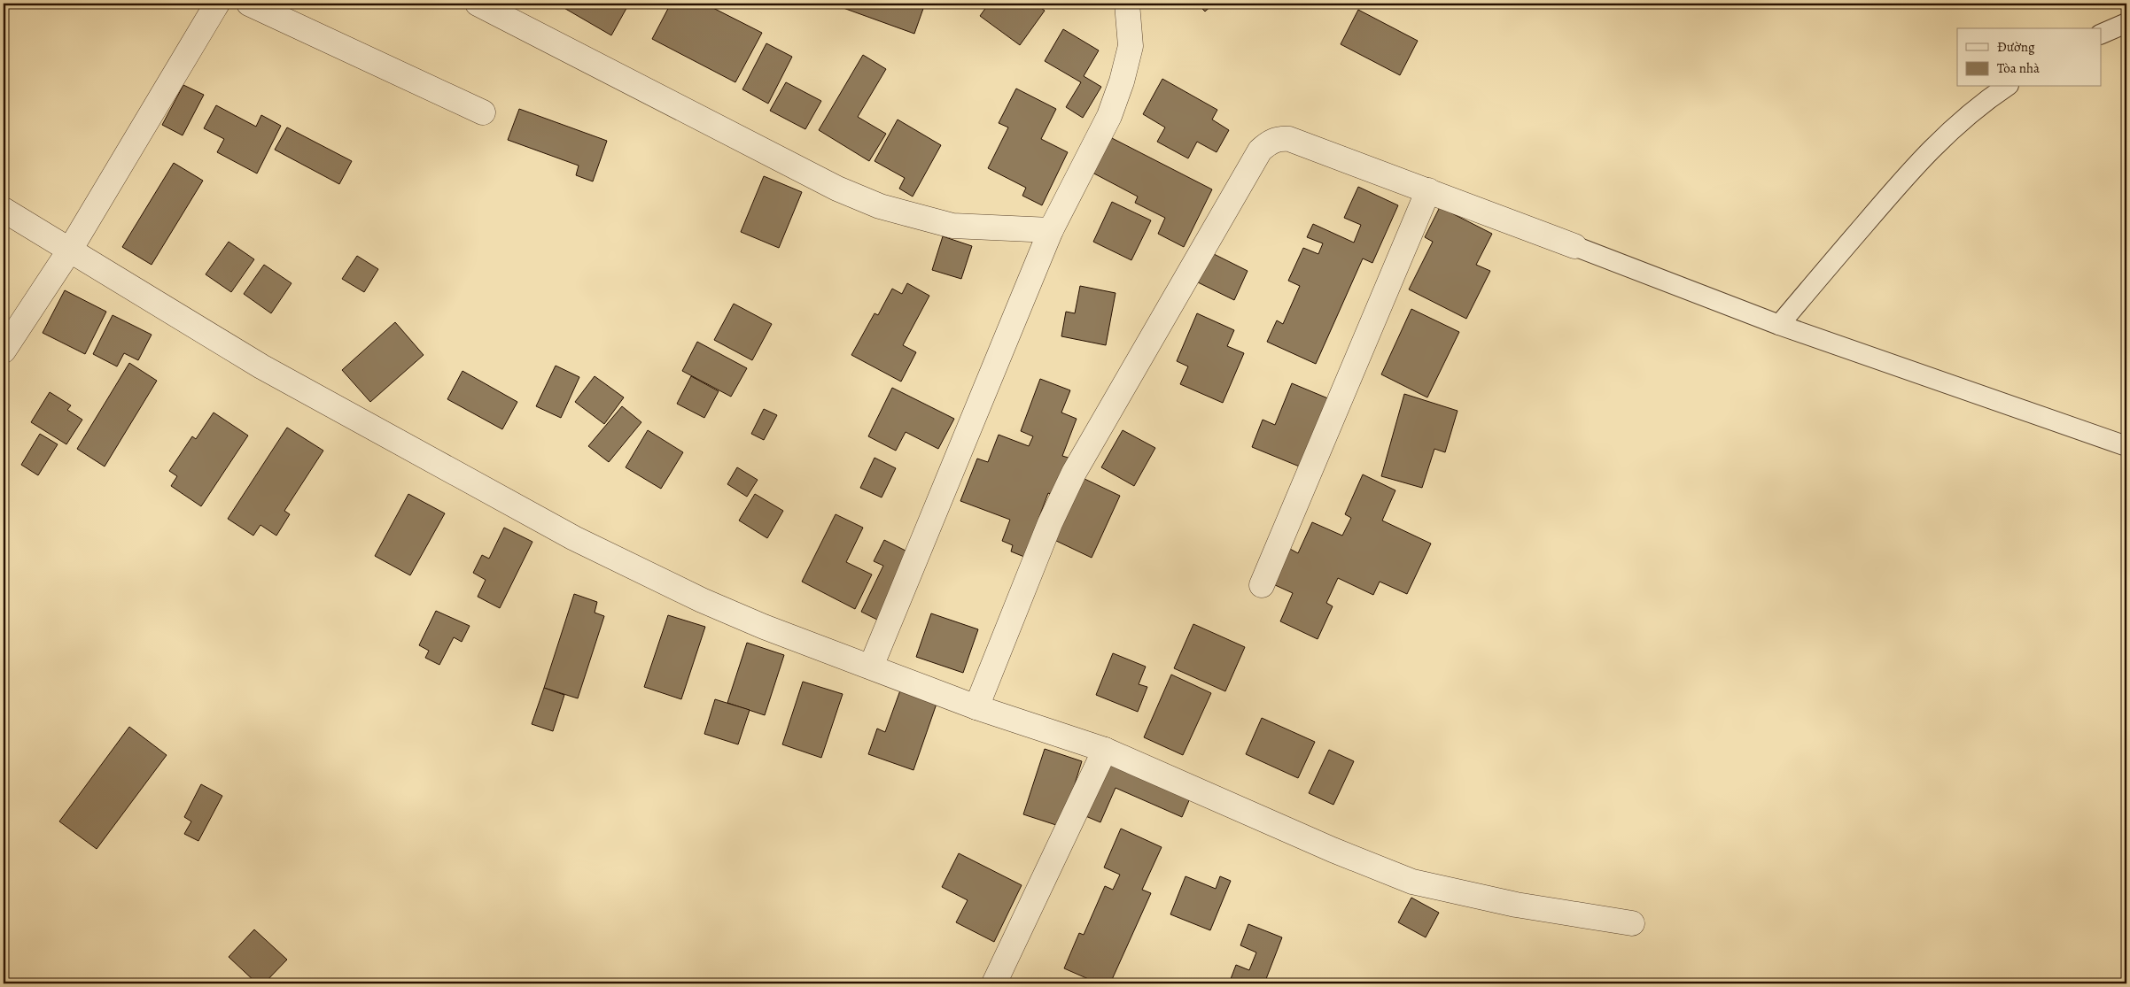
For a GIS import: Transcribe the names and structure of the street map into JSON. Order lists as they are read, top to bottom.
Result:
{
  "legend": ["Đường", "Tòa nhà"]
}
